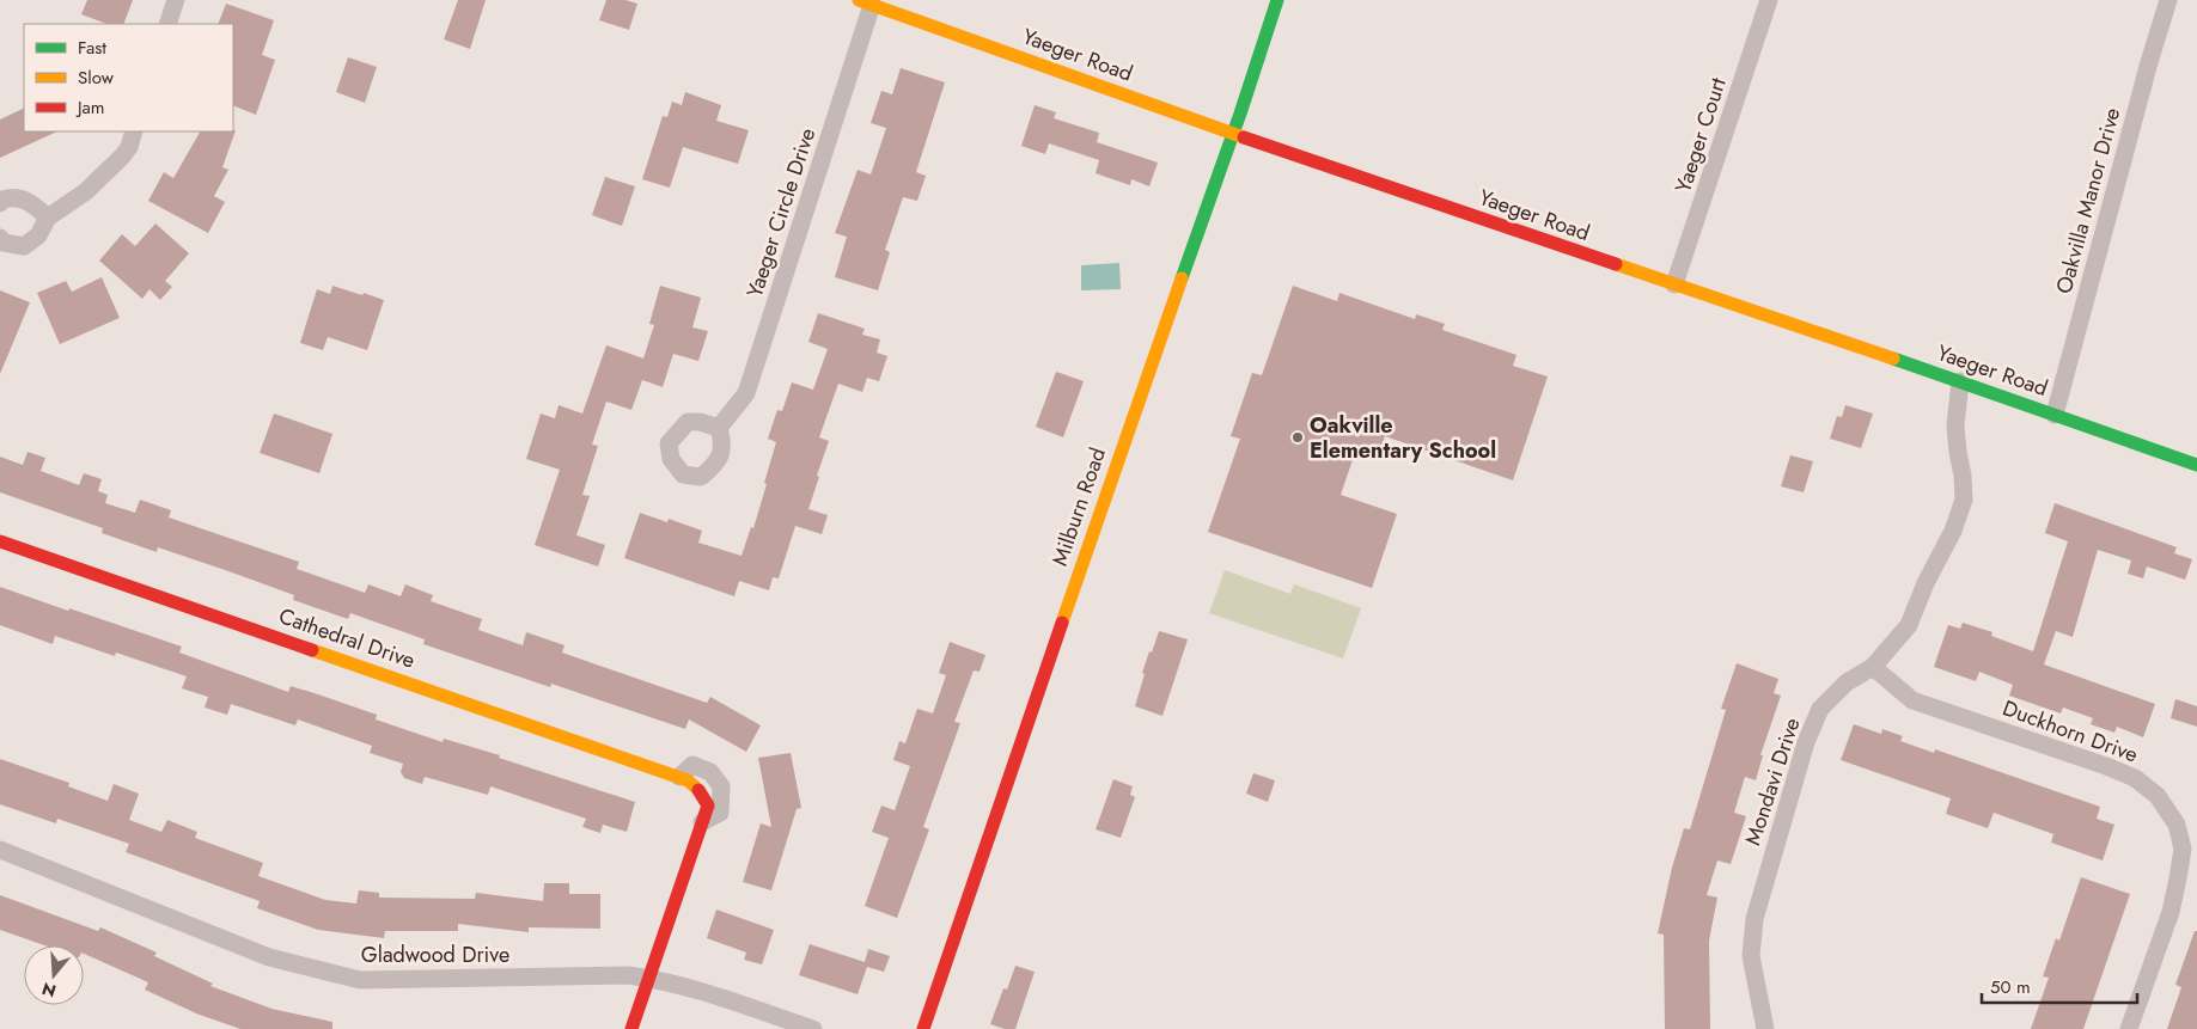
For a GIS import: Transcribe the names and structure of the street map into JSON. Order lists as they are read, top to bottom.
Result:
{
  "streets": {
    "street": [
      "Yaeger Road",
      "Yaeger Court",
      "Oakvilla Manor Drive",
      "Yaeger Circle Drive",
      "Milburn Road",
      "Cathedral Drive",
      "Duckhorn Drive",
      "Mondavi Drive",
      "Gladwood Drive"
    ]
  },
  "crossings": [
    ["Yaeger Road", "Yaeger Court"],
    ["Yaeger Road", "Oakvilla Manor Drive"],
    ["Yaeger Road", "Yaeger Circle Drive"],
    ["Yaeger Road", "Milburn Road"],
    ["Yaeger Road", "Mondavi Drive"],
    ["Cathedral Drive", "Gladwood Drive"],
    ["Duckhorn Drive", "Mondavi Drive"]
  ],
  "places": ["Oakville Elementary School"],
  "legend": ["Fast", "Slow", "Jam"],
  "scale_bar": "50 m",
  "north": "bottom"
}
